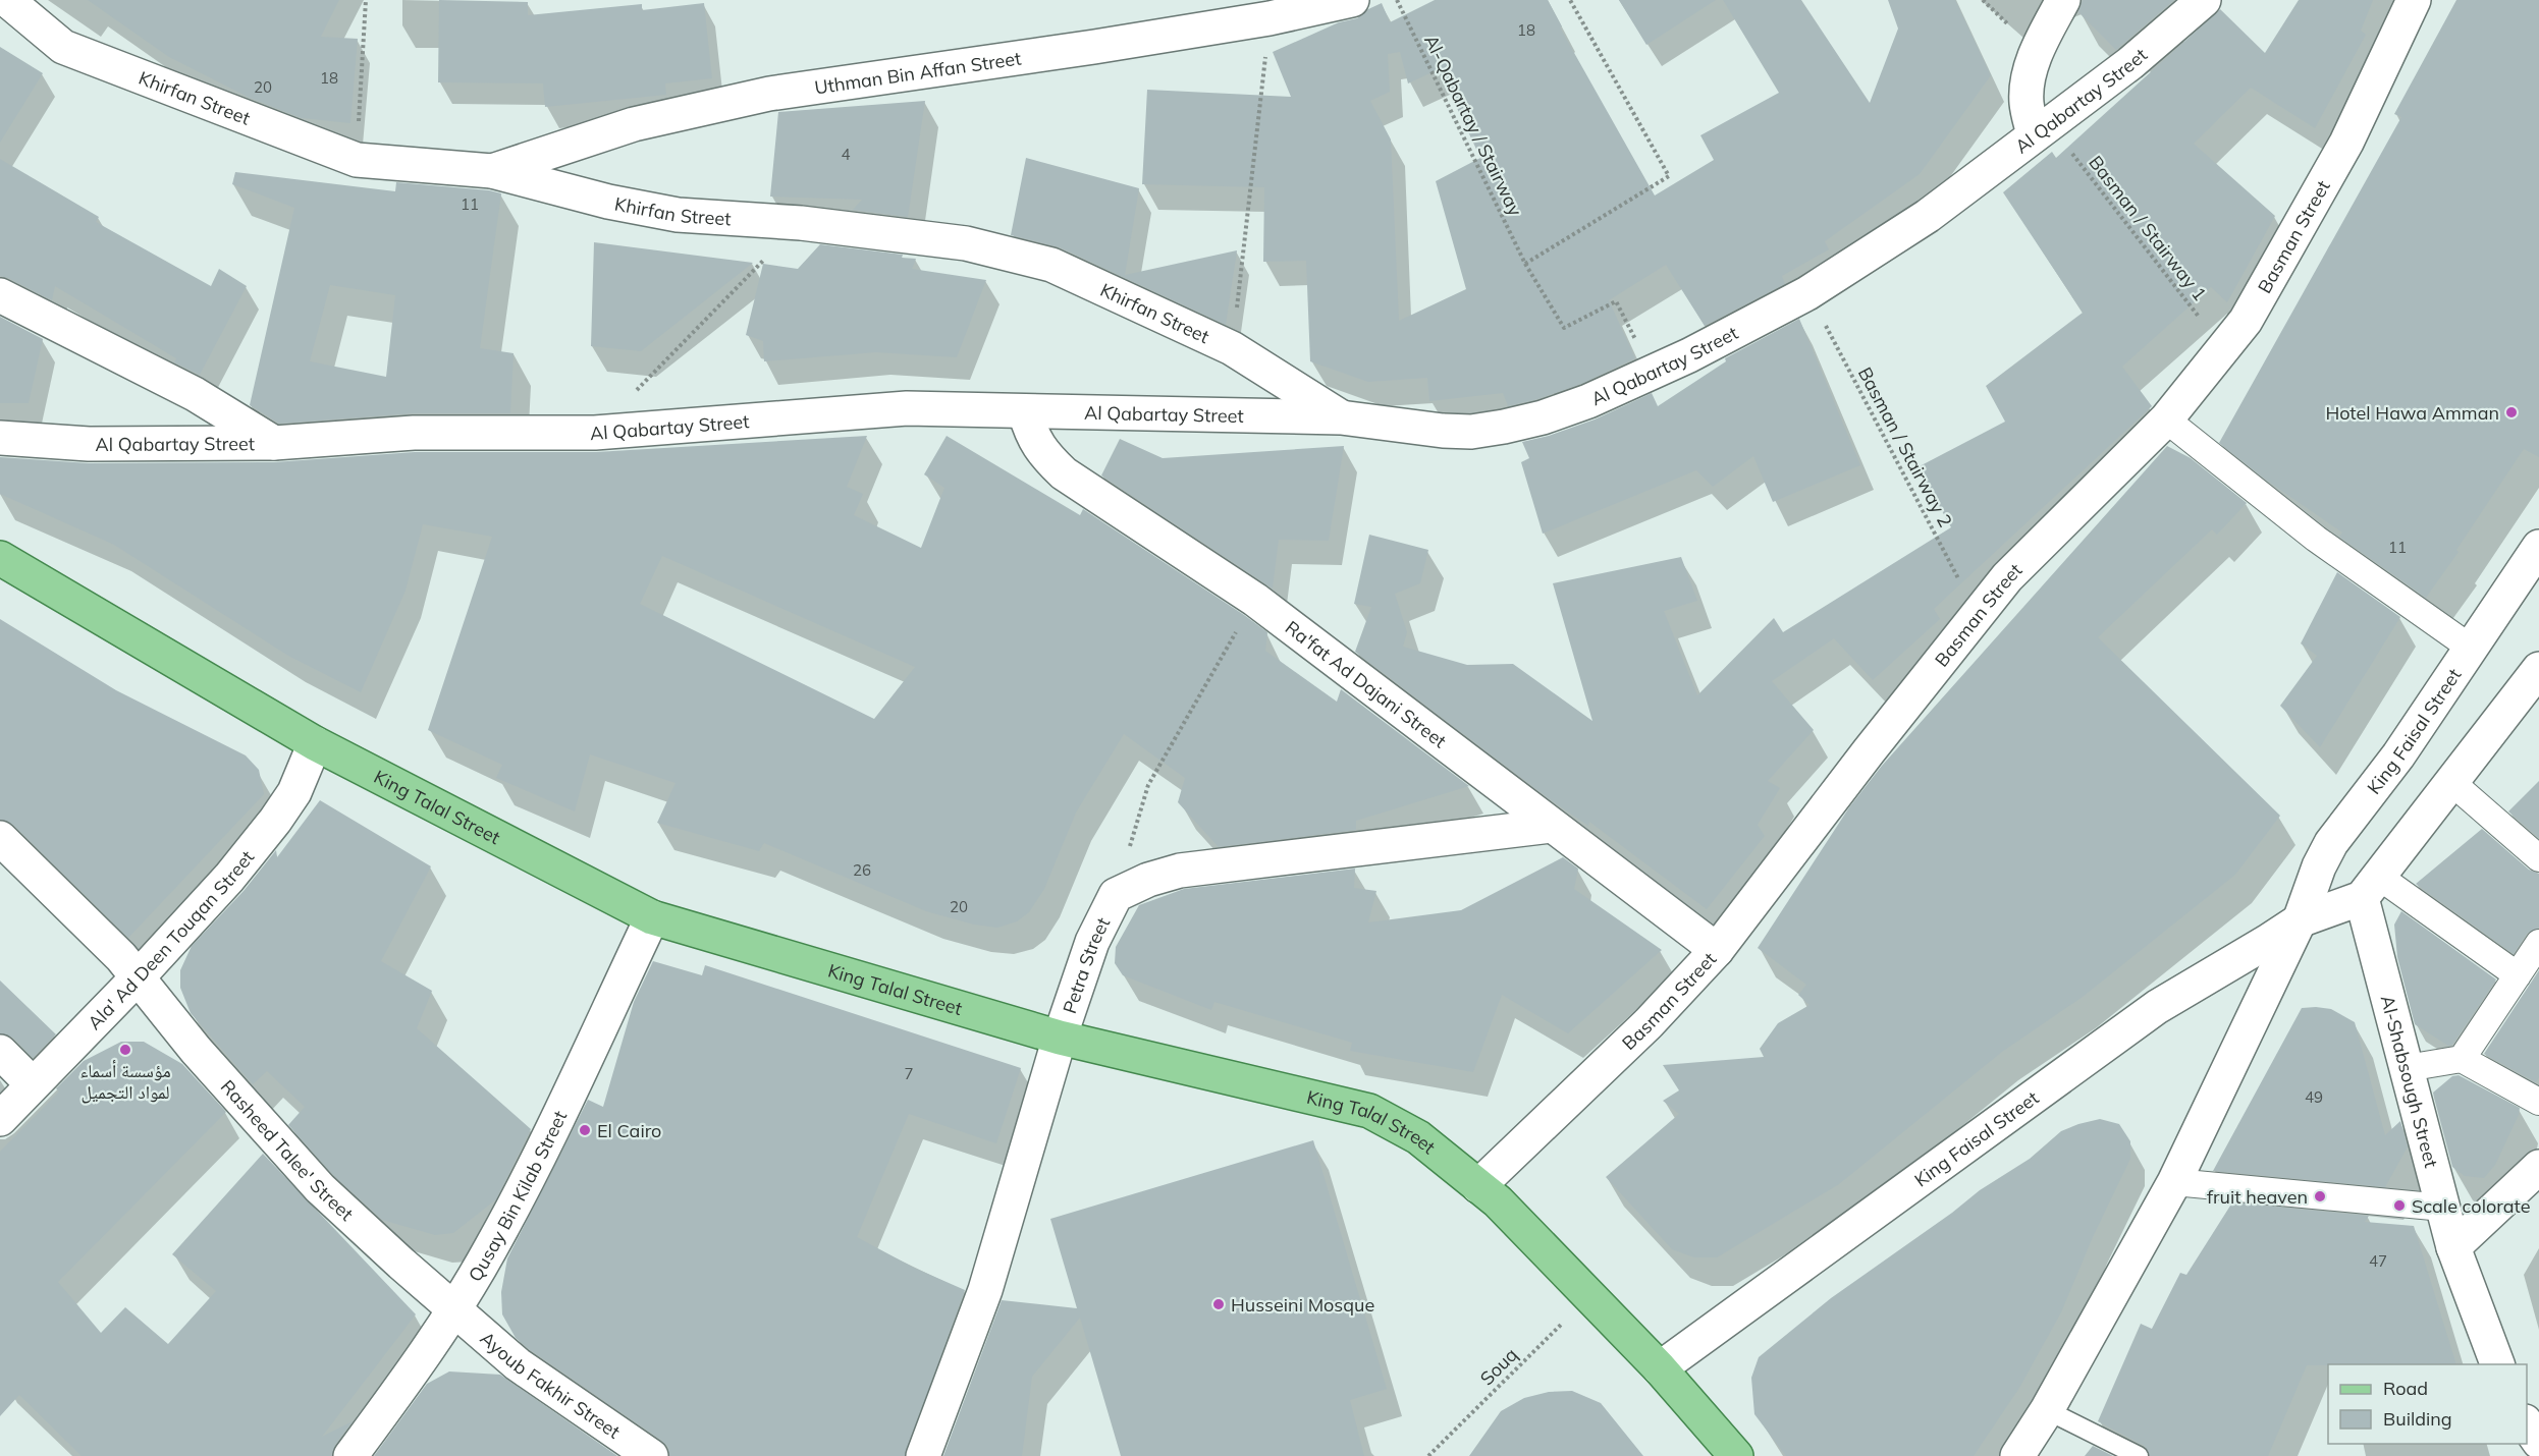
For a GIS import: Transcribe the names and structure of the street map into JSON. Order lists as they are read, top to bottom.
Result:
{
  "streets": {
    "main road": ["King Talal Street"],
    "street": [
      "Uthman Bin Affan Street",
      "Khirfan Street",
      "Al Qabartay Street",
      "Basman Street",
      "Ra'fat Ad Dajani Street",
      "King Faisal Street",
      "Ala' Ad Deen Touqan Street",
      "Petra Street",
      "Al-Shabsough Street",
      "Rasheed Talee' Street",
      "Qusay Bin Kilab Street",
      "Ayoub Fakhir Street"
    ],
    "path": [
      "Al-Qabartay / Stairway",
      "Basman / Stairway 1",
      "Basman / Stairway 2",
      "Souq"
    ]
  },
  "crossings": [
    ["Uthman Bin Affan Street", "Khirfan Street"],
    ["Khirfan Street", "Al Qabartay Street"],
    ["Al Qabartay Street", "Al-Qabartay / Stairway"],
    ["Al Qabartay Street", "Basman / Stairway 1"],
    ["Al Qabartay Street", "Basman / Stairway 2"],
    ["Al Qabartay Street", "Ra'fat Ad Dajani Street"],
    ["Basman / Stairway 1", "Basman Street"],
    ["Basman Street", "Basman / Stairway 2"],
    ["Basman Street", "Ra'fat Ad Dajani Street"],
    ["Basman Street", "King Talal Street"],
    ["Ra'fat Ad Dajani Street", "Petra Street"],
    ["King Faisal Street", "King Talal Street"],
    ["King Faisal Street", "Al-Shabsough Street"],
    ["King Talal Street", "Ala' Ad Deen Touqan Street"],
    ["King Talal Street", "Petra Street"],
    ["King Talal Street", "Qusay Bin Kilab Street"],
    ["King Talal Street", "Souq"],
    ["Ala' Ad Deen Touqan Street", "Rasheed Talee' Street"],
    ["Rasheed Talee' Street", "Qusay Bin Kilab Street"],
    ["Rasheed Talee' Street", "Ayoub Fakhir Street"],
    ["Qusay Bin Kilab Street", "Ayoub Fakhir Street"]
  ],
  "places": [
    "Hotel Hawa Amman",
    "مؤسسة أسماء لمواد التجميل",
    "El Cairo",
    "fruit heaven",
    "Scale colorate",
    "Husseini Mosque"
  ],
  "house_numbers": [
    "18",
    "18",
    "20",
    "4",
    "11",
    "11",
    "26",
    "20",
    "7",
    "49",
    "47"
  ],
  "legend": ["Road", "Building"]
}
